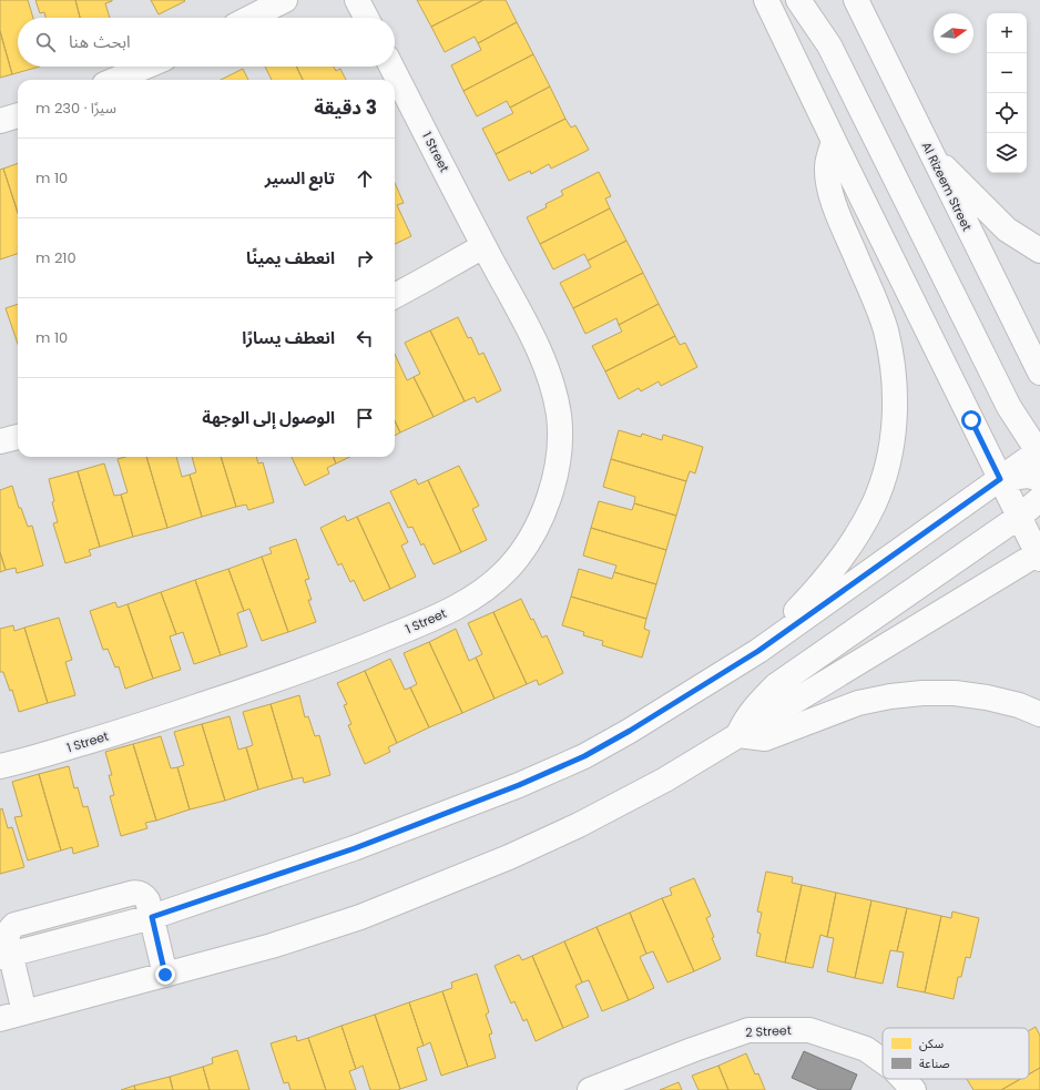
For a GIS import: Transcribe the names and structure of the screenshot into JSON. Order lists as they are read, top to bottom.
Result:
{
  "streets": {
    "street": ["1 Street", "Al Rizeem Street", "2 Street"]
  },
  "legend": ["سكن", "صناعة"],
  "north": "right",
  "page": {
    "map_buttons": ["+", "−"],
    "search": "ابحث هنا",
    "heading": ["3 دقيقة", "سيرًا · 230 m"],
    "list": [
      ["تابع السير", "10 m"],
      ["انعطف يمينًا", "210 m"],
      ["انعطف يسارًا", "10 m"],
      "الوصول إلى الوجهة"
    ]
  }
}
